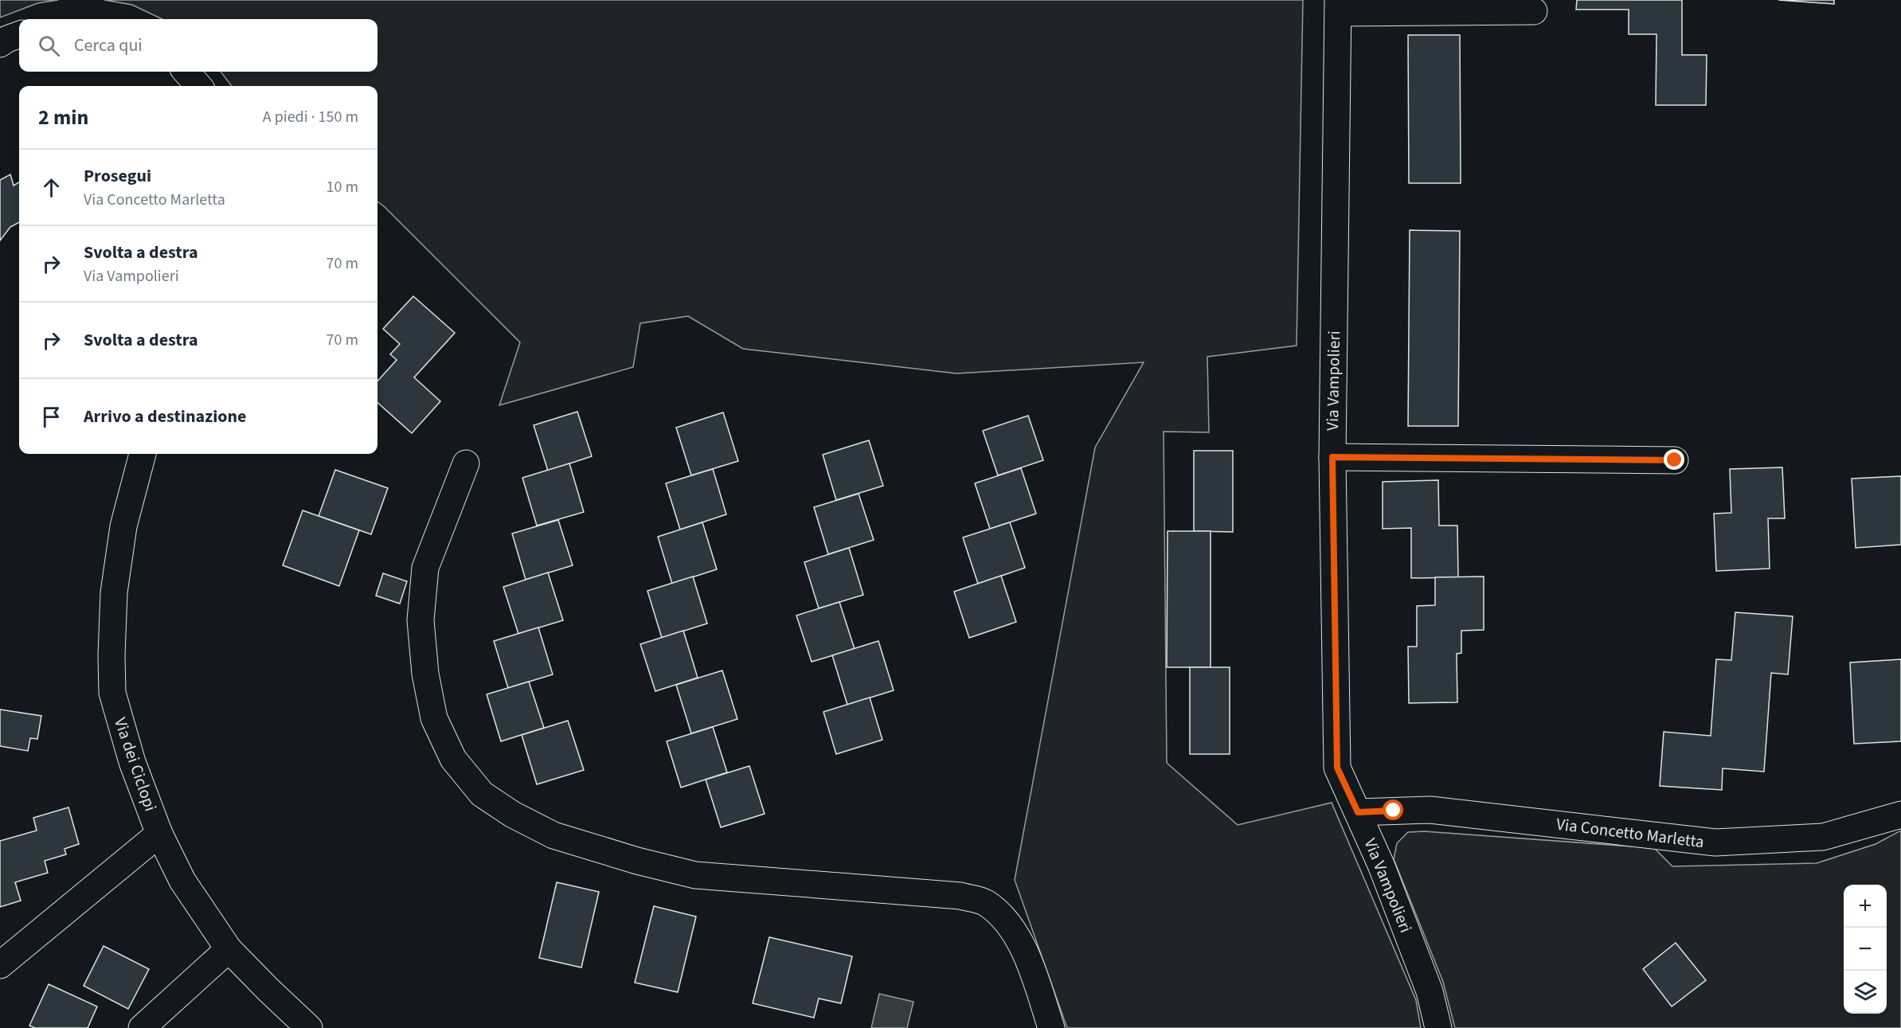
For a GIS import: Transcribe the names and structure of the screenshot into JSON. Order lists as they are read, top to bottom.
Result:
{
  "streets": {
    "street": ["Via Vampolieri", "Via dei Ciclopi", "Via Concetto Marletta"]
  },
  "crossings": [
    ["Via Vampolieri", "Via Concetto Marletta"]
  ],
  "page": {
    "search": "Cerca qui",
    "heading": ["2 min", "A piedi · 150 m"],
    "list": [
      ["Prosegui", "Via Concetto Marletta", "10 m"],
      ["Svolta a destra", "Via Vampolieri", "70 m"],
      ["Svolta a destra", "70 m"],
      "Arrivo a destinazione"
    ],
    "map_buttons": ["+", "−"]
  }
}
